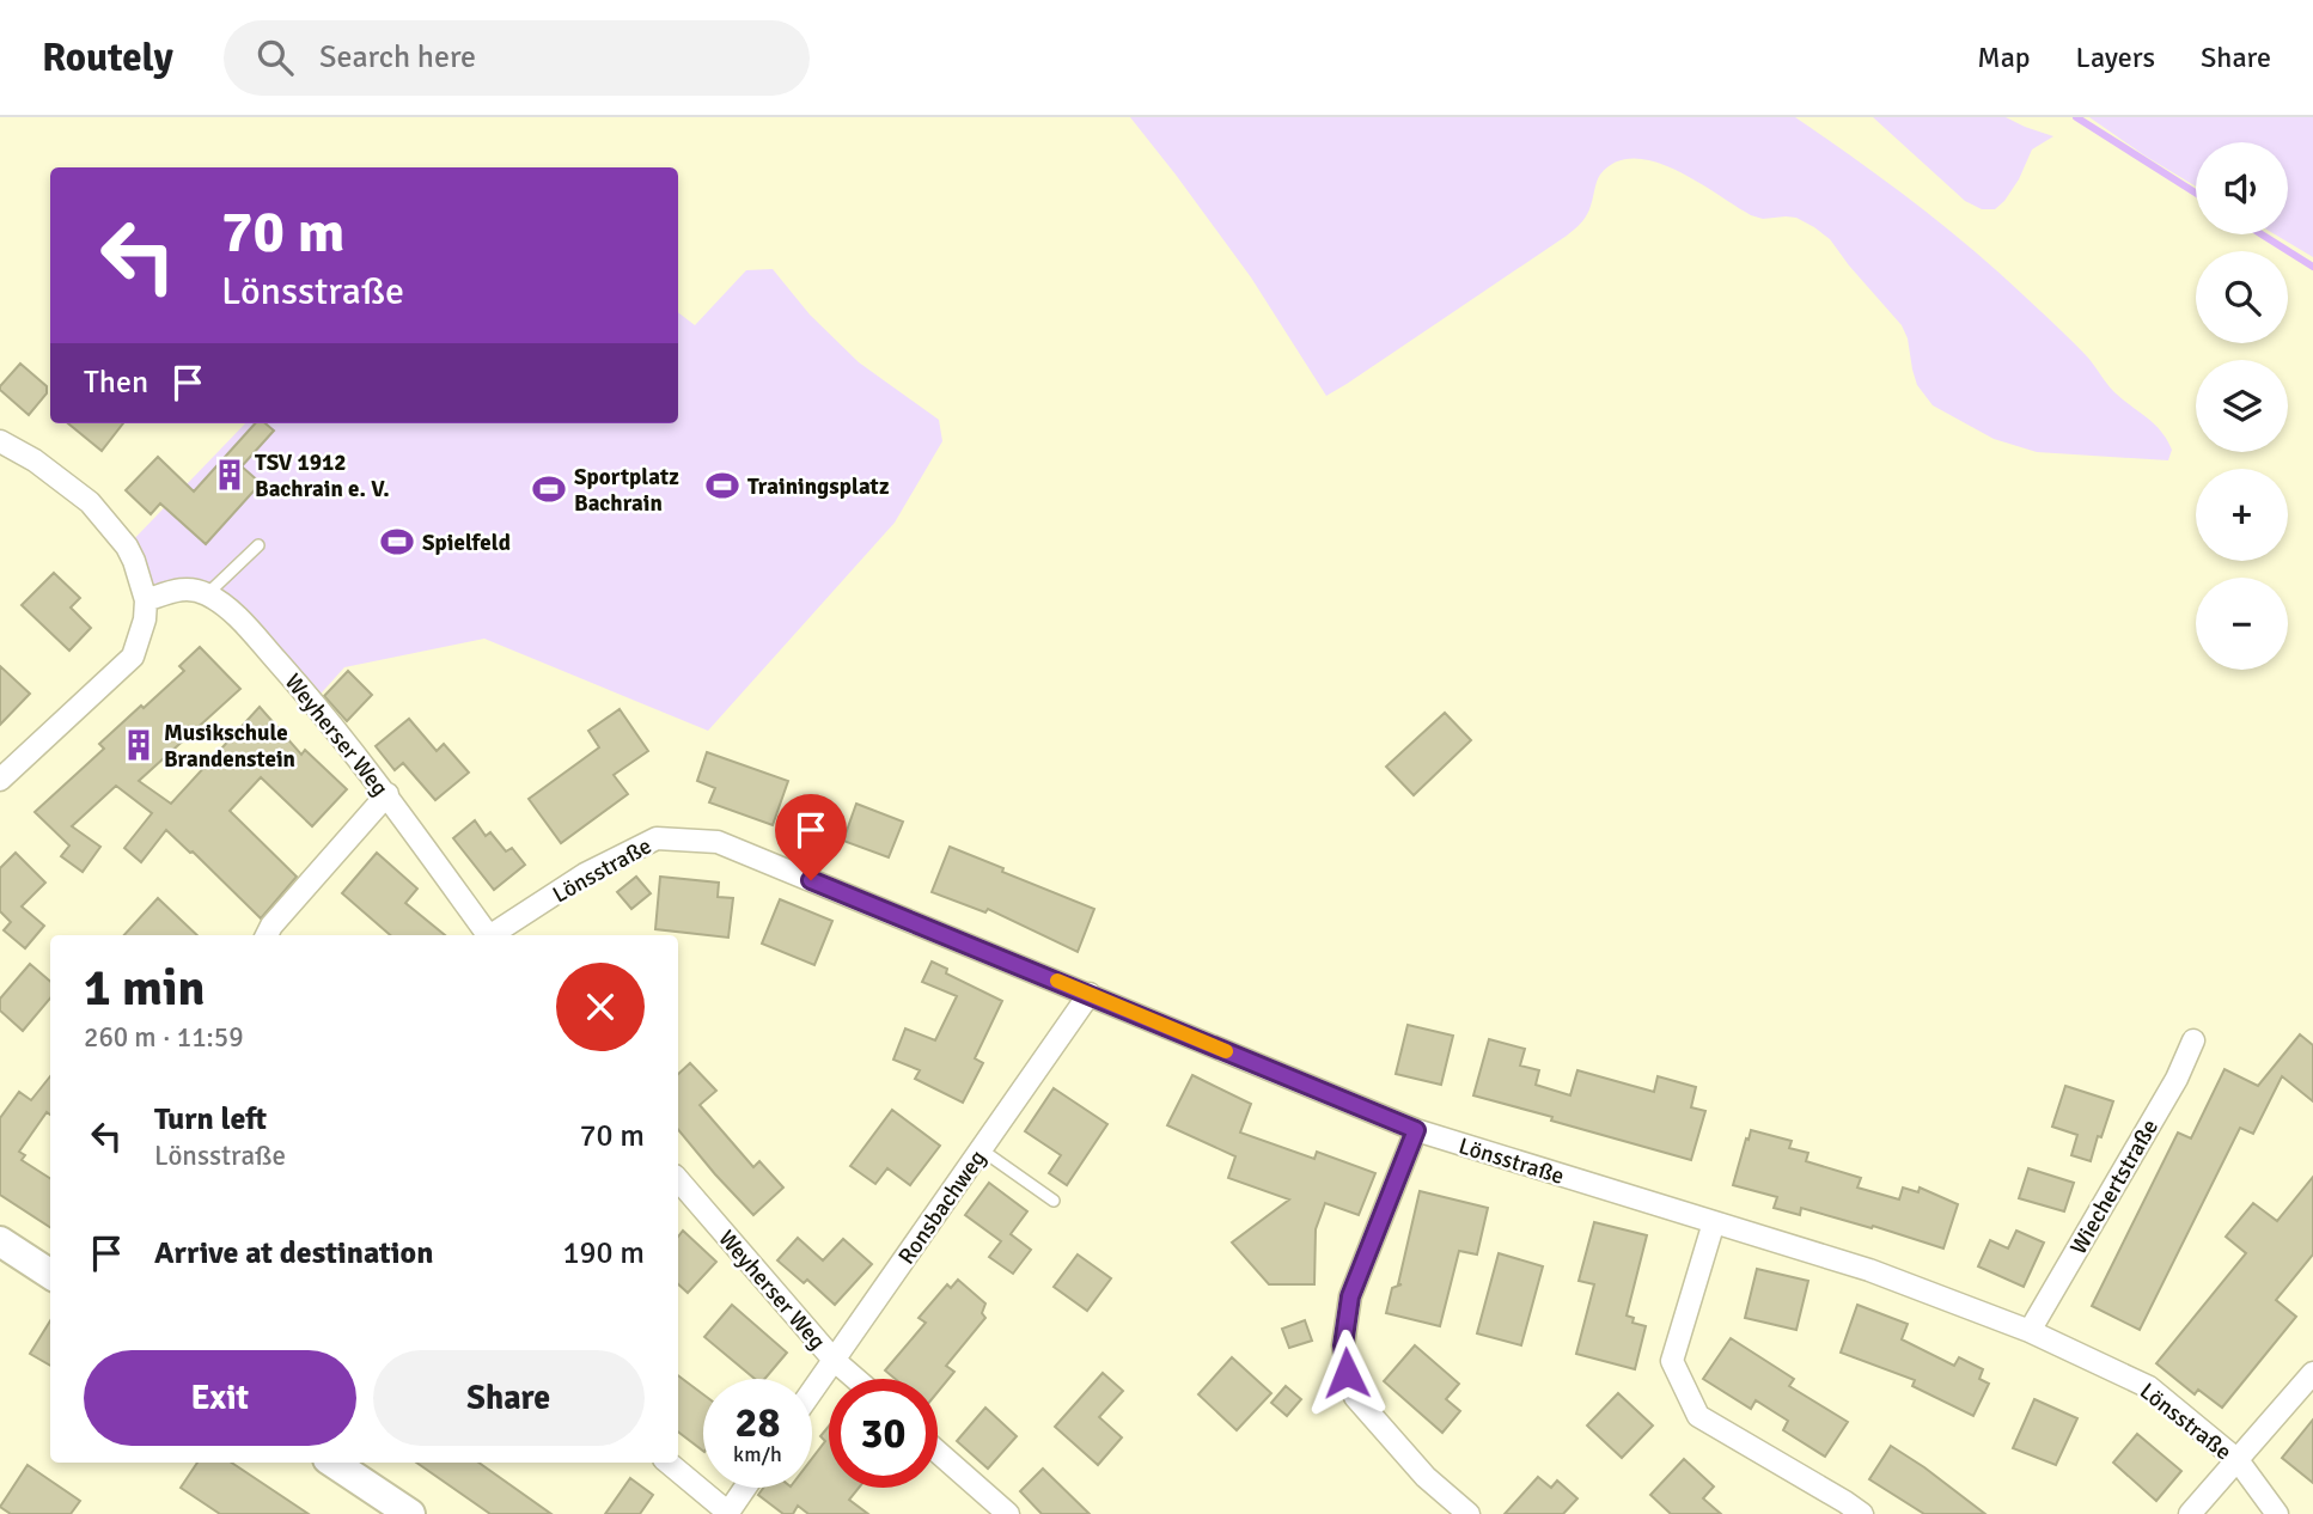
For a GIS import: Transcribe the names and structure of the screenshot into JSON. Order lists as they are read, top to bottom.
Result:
{
  "streets": {
    "street": [
      "Weyherser Weg",
      "Lönsstraße",
      "Wiechertstraße",
      "Ronsbachweg"
    ]
  },
  "crossings": [
    ["Weyherser Weg", "Ronsbachweg"],
    ["Lönsstraße", "Wiechertstraße"],
    ["Lönsstraße", "Ronsbachweg"]
  ],
  "places": {
    "building": ["TSV 1912 Bachrain e. V.", "Musikschule Brandenstein"],
    "sports": ["Trainingsplatz", "Sportplatz Bachrain", "Spielfeld"]
  },
  "page": {
    "header": "Routely",
    "search": "Search here",
    "nav": ["Map", "Layers", "Share"],
    "map_buttons": ["+", "−"],
    "turn": ["70 m", "Lönsstraße"],
    "then": "Then",
    "heading": ["1 min", "260 m · 11:59"],
    "list": [
      {
        "name": "Turn left",
        "note": "Lönsstraße",
        "value": "70 m"
      },
      {
        "name": "Arrive at destination",
        "value": "190 m"
      }
    ],
    "buttons": ["Exit", "Share"],
    "speed": "28 km/h",
    "limit": "30"
  }
}
